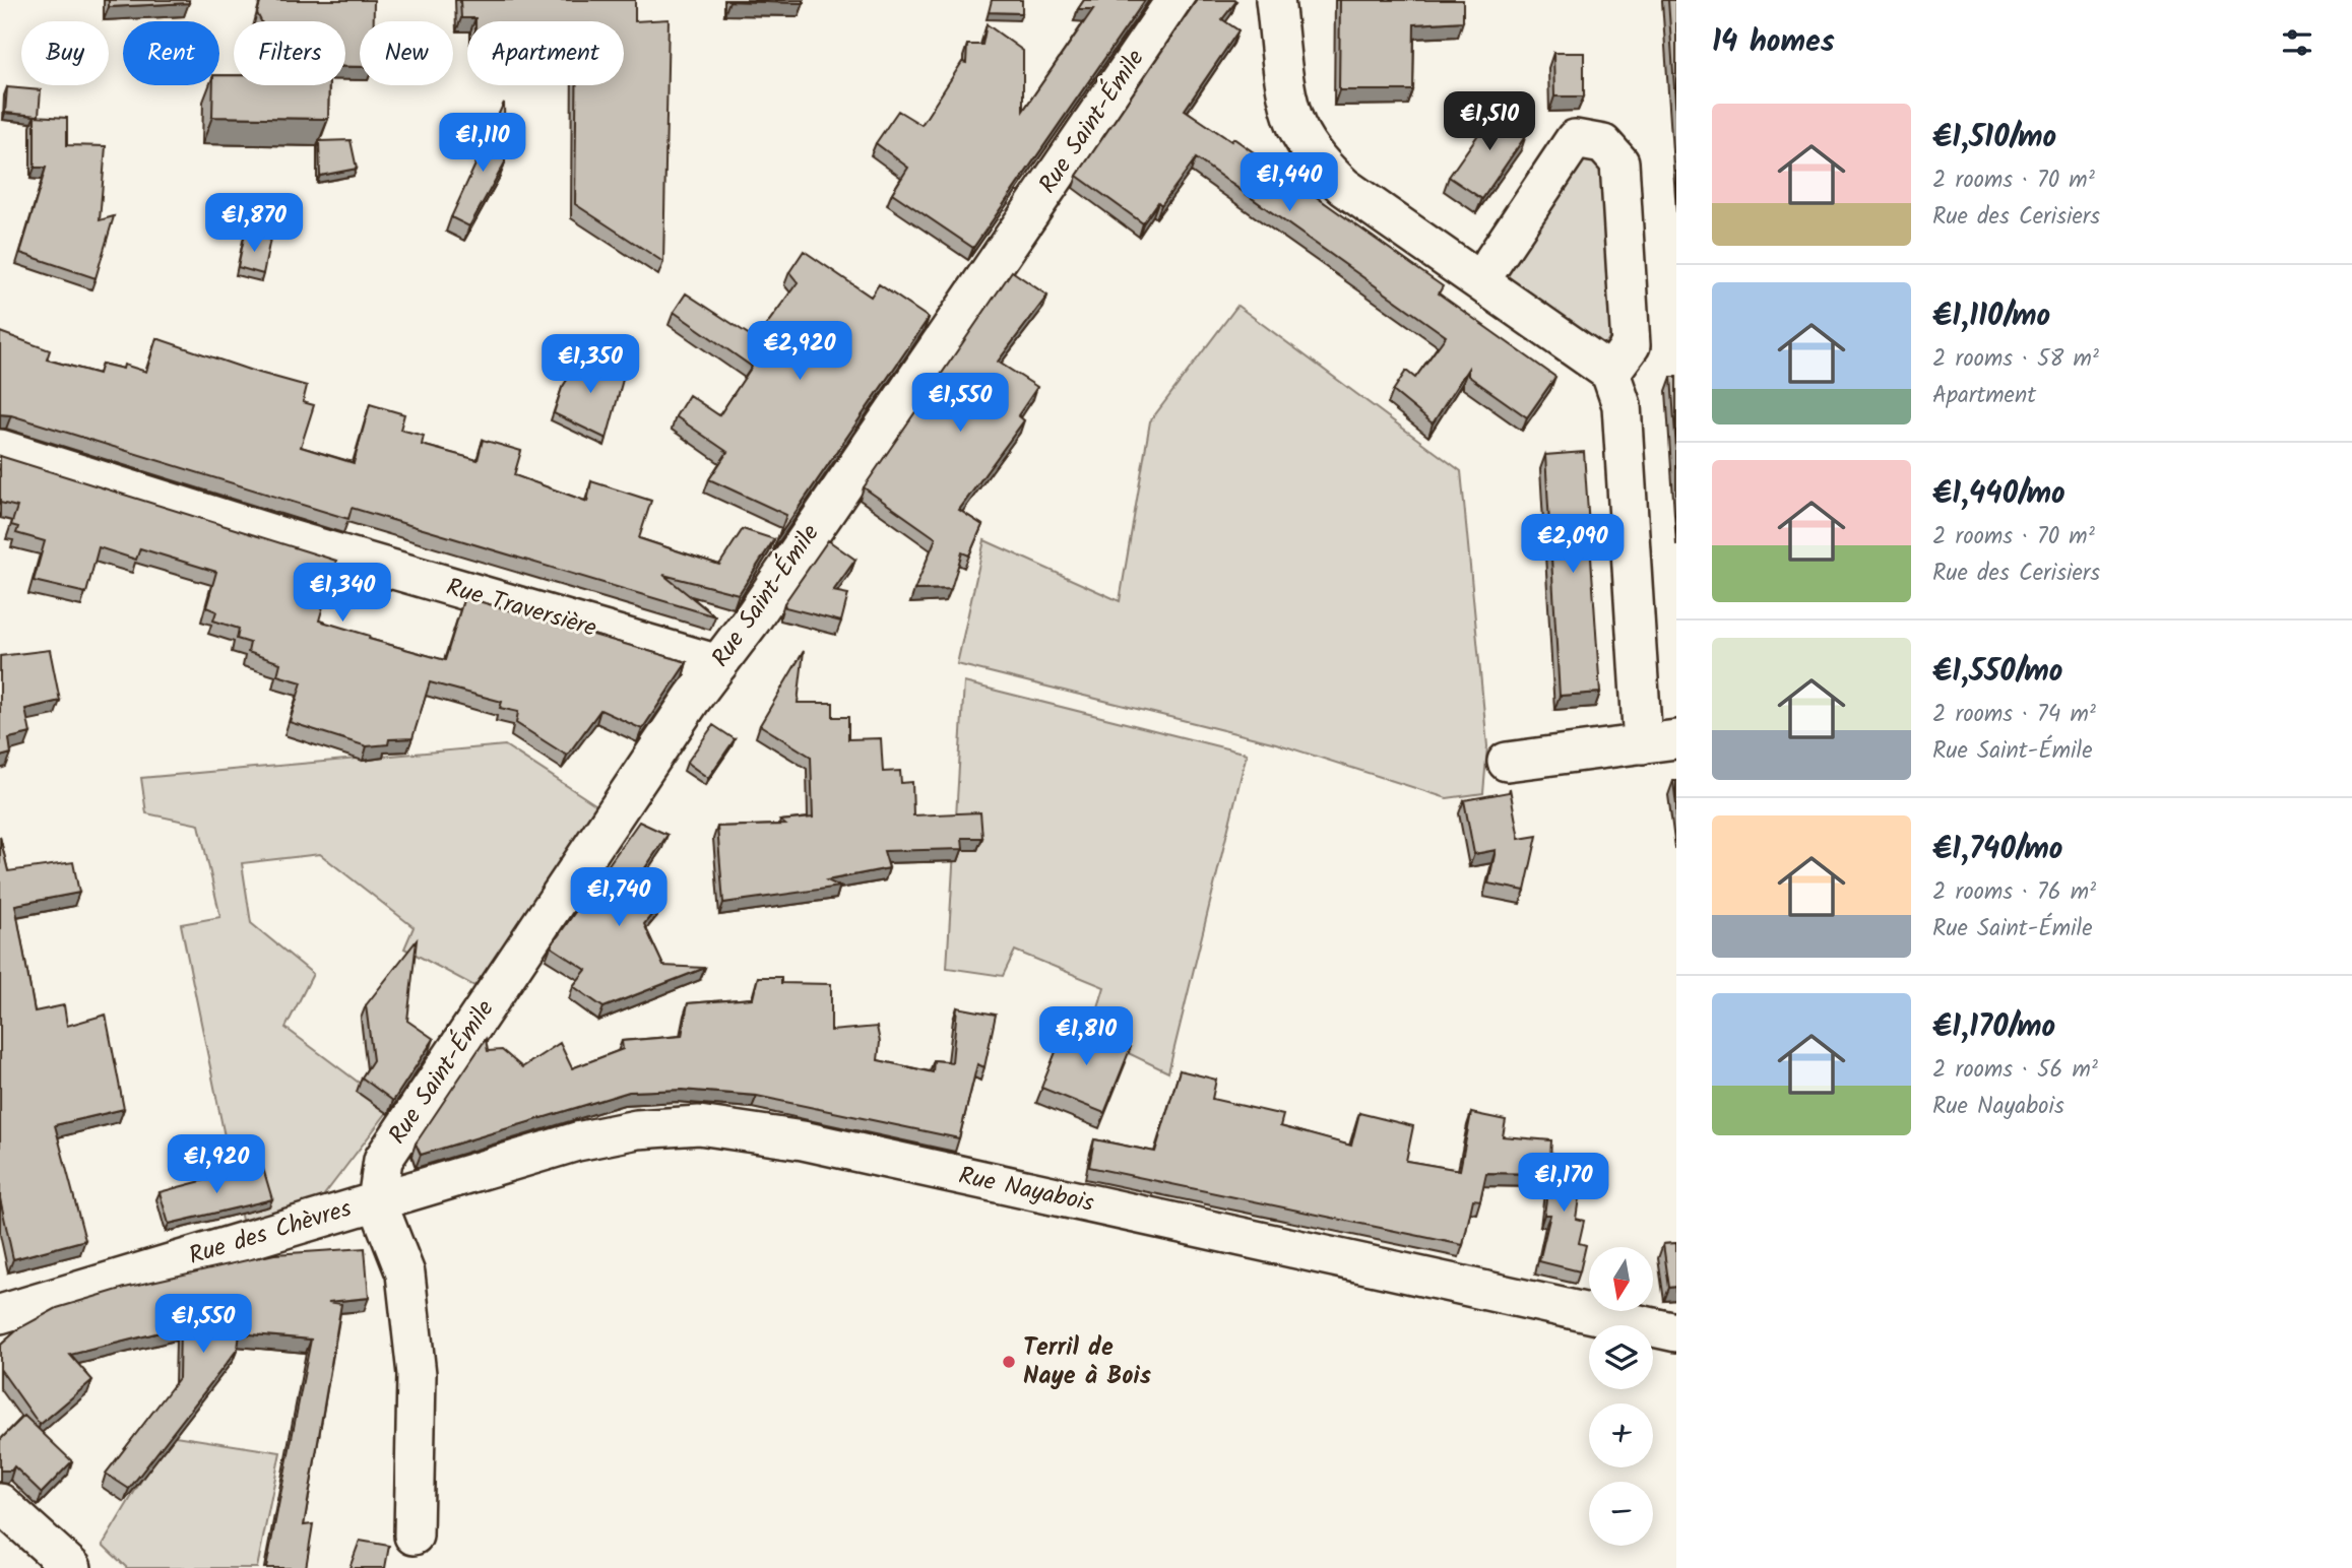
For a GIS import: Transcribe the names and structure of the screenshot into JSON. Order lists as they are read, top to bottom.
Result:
{
  "streets": {
    "street": [
      "Rue Saint-Émile",
      "Rue Traversière",
      "Rue Nayabois",
      "Rue des Chèvres"
    ]
  },
  "crossings": [
    ["Rue Saint-Émile", "Rue Traversière"],
    ["Rue Saint-Émile", "Rue Nayabois"],
    ["Rue Saint-Émile", "Rue des Chèvres"],
    ["Rue Nayabois", "Rue des Chèvres"]
  ],
  "places": ["Terril de Naye à Bois"],
  "north": "bottom",
  "page": {
    "heading": "14 homes",
    "chip": [
      "Buy",
      "Rent",
      "Filters",
      "New",
      "Apartment"
    ],
    "list": [
      {
        "name": "€1,510/mo",
        "note": "2 rooms · 70 m² · Rue des Cerisiers"
      },
      {
        "name": "€1,110/mo",
        "note": "2 rooms · 58 m² · Apartment"
      },
      {
        "name": "€1,440/mo",
        "note": "2 rooms · 70 m² · Rue des Cerisiers"
      },
      {
        "name": "€1,550/mo",
        "note": "2 rooms · 74 m² · Rue Saint-Émile"
      },
      {
        "name": "€1,740/mo",
        "note": "2 rooms · 76 m² · Rue Saint-Émile"
      },
      {
        "name": "€1,170/mo",
        "note": "2 rooms · 56 m² · Rue Nayabois"
      }
    ],
    "price": [
      "€1,510",
      "€1,110",
      "€1,440",
      "€1,870",
      "€2,920",
      "€1,350",
      "€1,550",
      "€2,090",
      "€1,340",
      "€1,740",
      "€1,810",
      "€1,920",
      "€1,170",
      "€1,550"
    ],
    "map_buttons": ["+", "−"]
  }
}
